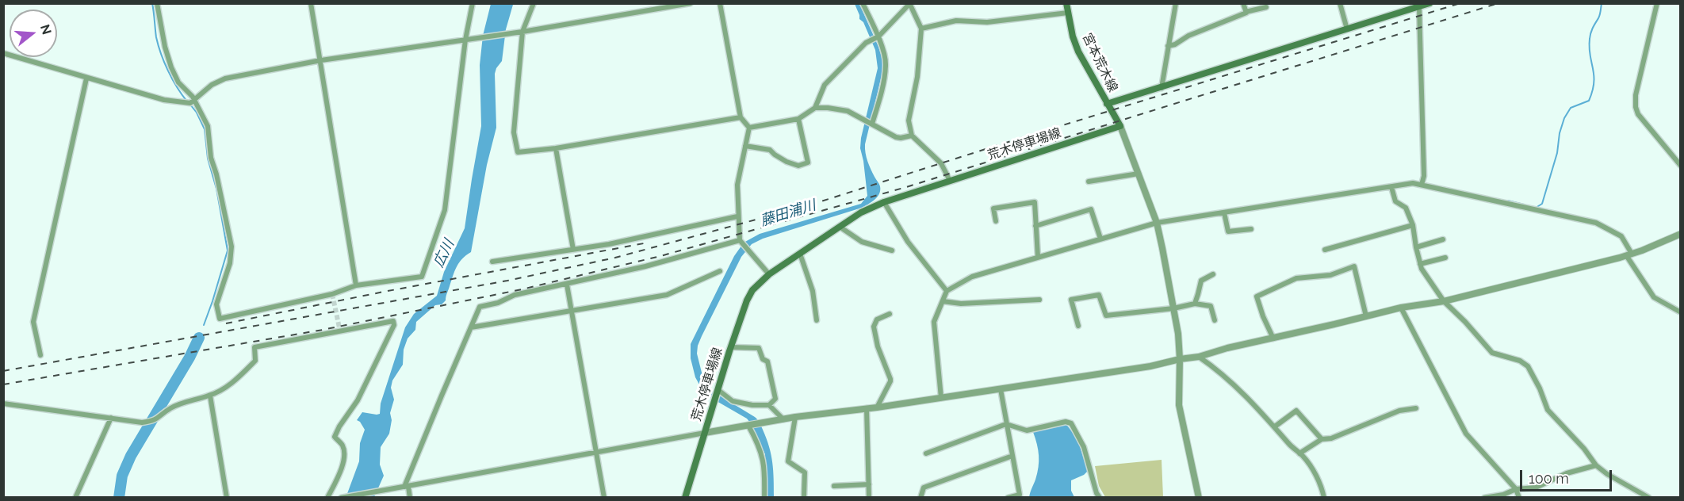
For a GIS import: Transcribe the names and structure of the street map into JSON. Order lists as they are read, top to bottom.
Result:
{
  "streets": {
    "main road": ["宮本荒木線", "荒木停車場線"]
  },
  "water": ["藤田浦川", "広川"],
  "scale_bar": "100 m",
  "north": "right"
}
